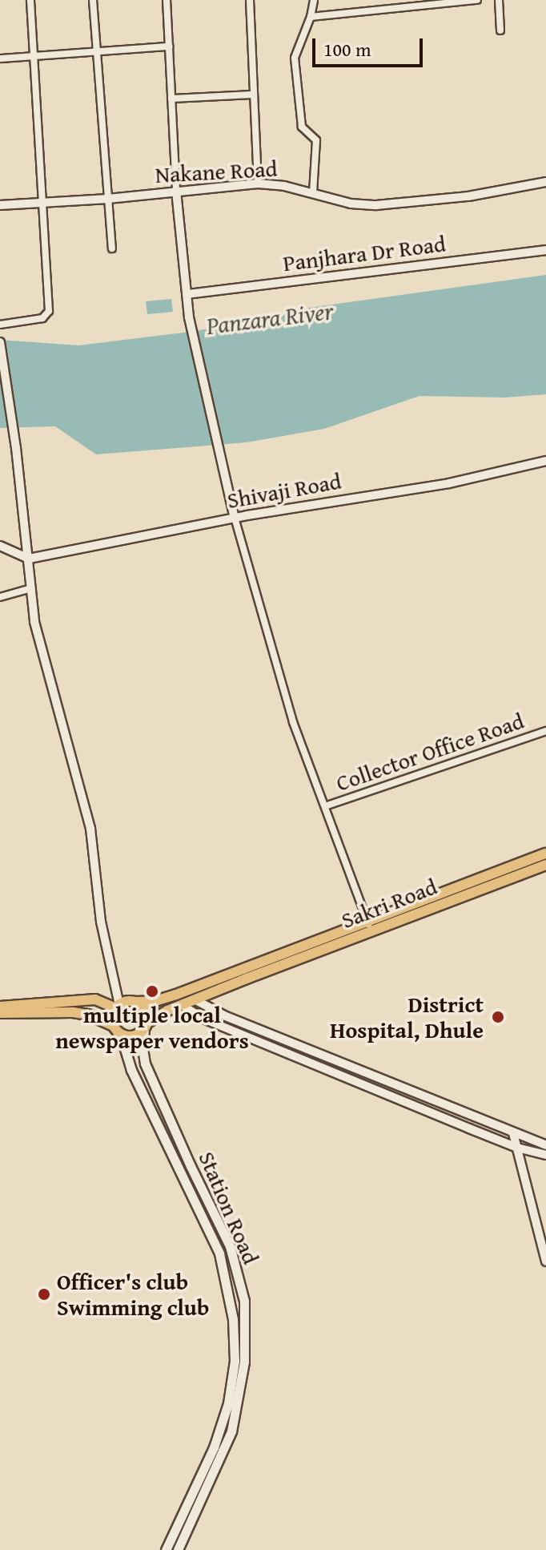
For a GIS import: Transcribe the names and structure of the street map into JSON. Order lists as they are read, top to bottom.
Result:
{
  "streets": {
    "main road": ["Sakri Road", "Station Road"],
    "street": [
      "Nakane Road",
      "Panjhara Dr Road",
      "Shivaji Road",
      "Collector Office Road"
    ]
  },
  "crossings": [
    ["Sakri Road", "Station Road"]
  ],
  "water": ["Panzara River"],
  "places": ["multiple local newspaper vendors", "District Hospital, Dhule", "Officer's club Swimming club"],
  "scale_bar": "100 m"
}
